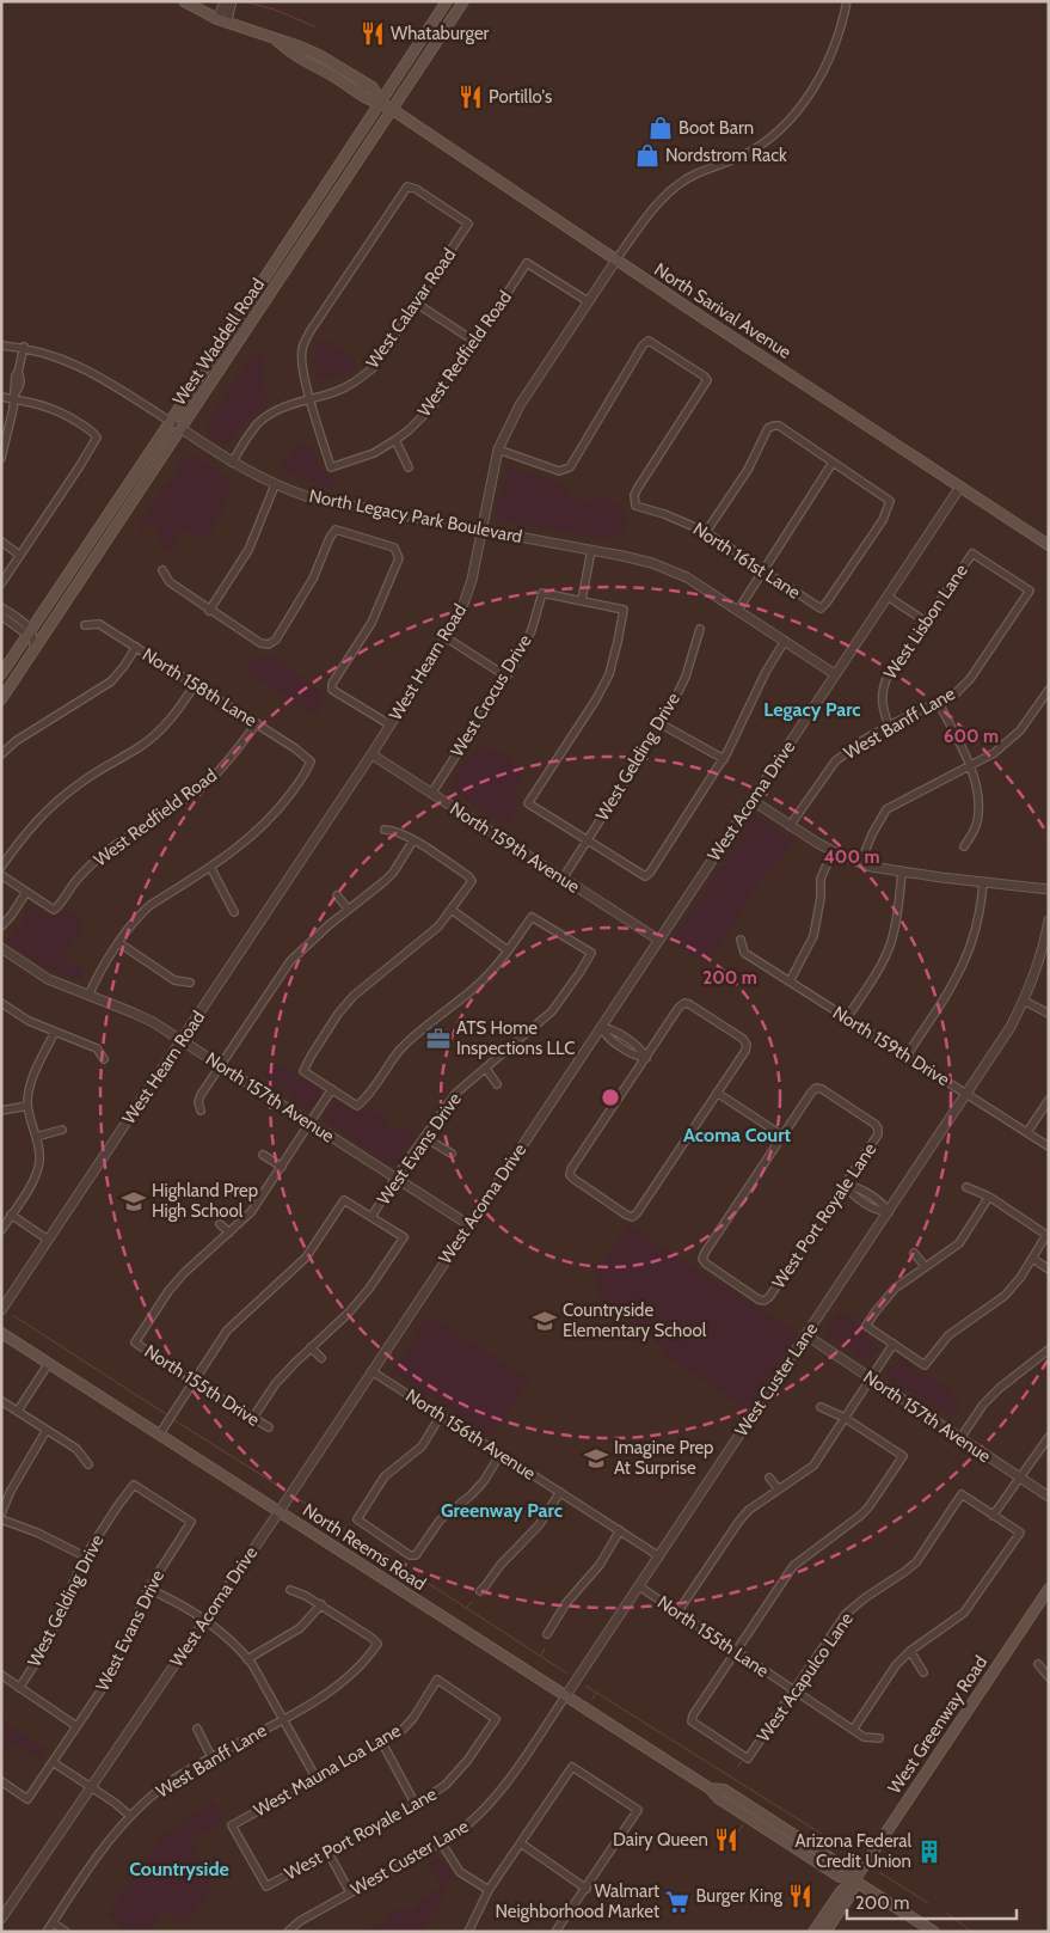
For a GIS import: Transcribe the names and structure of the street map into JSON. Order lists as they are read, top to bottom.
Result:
{
  "streets": {
    "main road": [
      "North Sarival Avenue",
      "West Waddell Road",
      "North Reems Road",
      "West Greenway Road"
    ],
    "street": [
      "West Calavar Road",
      "West Redfield Road",
      "North Legacy Park Boulevard",
      "North 161st Lane",
      "West Lisbon Lane",
      "West Hearn Road",
      "North 158th Lane",
      "West Crocus Drive",
      "West Banff Lane",
      "West Gelding Drive",
      "West Acoma Drive",
      "North 159th Avenue",
      "North 159th Drive",
      "North 157th Avenue",
      "West Evans Drive",
      "West Port Royale Lane",
      "West Custer Lane",
      "North 155th Drive",
      "North 156th Avenue",
      "North 155th Lane",
      "West Acapulco Lane",
      "West Mauna Loa Lane"
    ]
  },
  "crossings": [
    ["West Calavar Road", "West Redfield Road"],
    ["West Calavar Road", "North Legacy Park Boulevard"],
    ["North Sarival Avenue", "West Waddell Road"],
    ["North Sarival Avenue", "West Hearn Road"],
    ["North Sarival Avenue", "West Acoma Drive"],
    ["West Waddell Road", "North Legacy Park Boulevard"],
    ["West Redfield Road", "West Hearn Road"],
    ["West Redfield Road", "North 158th Lane"],
    ["North Legacy Park Boulevard", "West Hearn Road"],
    ["North Legacy Park Boulevard", "West Acoma Drive"],
    ["North 161st Lane", "West Hearn Road"],
    ["West Lisbon Lane", "West Banff Lane"],
    ["West Hearn Road", "North 159th Avenue"],
    ["West Hearn Road", "North 157th Avenue"],
    ["West Crocus Drive", "North 159th Avenue"],
    ["West Gelding Drive", "North 159th Avenue"],
    ["West Gelding Drive", "West Evans Drive"],
    ["West Acoma Drive", "North 159th Avenue"],
    ["West Acoma Drive", "North 157th Avenue"],
    ["West Acoma Drive", "North 156th Avenue"],
    ["West Acoma Drive", "North Reems Road"],
    ["North 159th Drive", "West Custer Lane"],
    ["North 157th Avenue", "West Evans Drive"],
    ["North 157th Avenue", "West Custer Lane"],
    ["West Port Royale Lane", "West Mauna Loa Lane"],
    ["West Custer Lane", "North 156th Avenue"],
    ["West Custer Lane", "North Reems Road"],
    ["West Custer Lane", "North 155th Lane"],
    ["North Reems Road", "West Greenway Road"],
    ["North 155th Lane", "West Acapulco Lane"]
  ],
  "districts": [
    "Legacy Parc",
    "Acoma Court",
    "Greenway Parc",
    "Countryside"
  ],
  "places": {
    "restaurant": [
      "Whataburger",
      "Portillo's",
      "Dairy Queen",
      "Burger King"
    ],
    "shop": ["Boot Barn", "Nordstrom Rack"],
    "office": ["ATS Home Inspections LLC"],
    "school or university": ["Highland Prep High School", "Countryside Elementary School", "Imagine Prep At Surprise"],
    "building": ["Arizona Federal Credit Union"],
    "supermarket": ["Walmart Neighborhood Market"]
  },
  "scale_bar": "200 m",
  "rings": ["600 m", "400 m", "200 m"]
}
